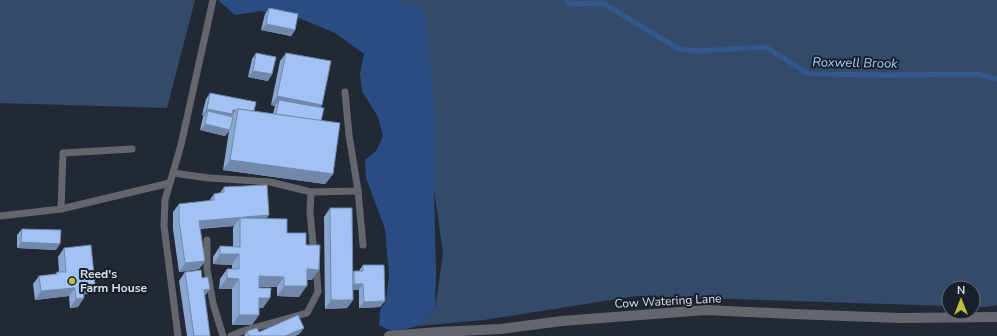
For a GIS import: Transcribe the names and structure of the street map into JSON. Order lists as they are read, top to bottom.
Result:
{
  "streets": {
    "street": ["Cow Watering Lane"]
  },
  "water": ["Roxwell Brook"],
  "places": ["Reed's Farm House"],
  "north": "top"
}
